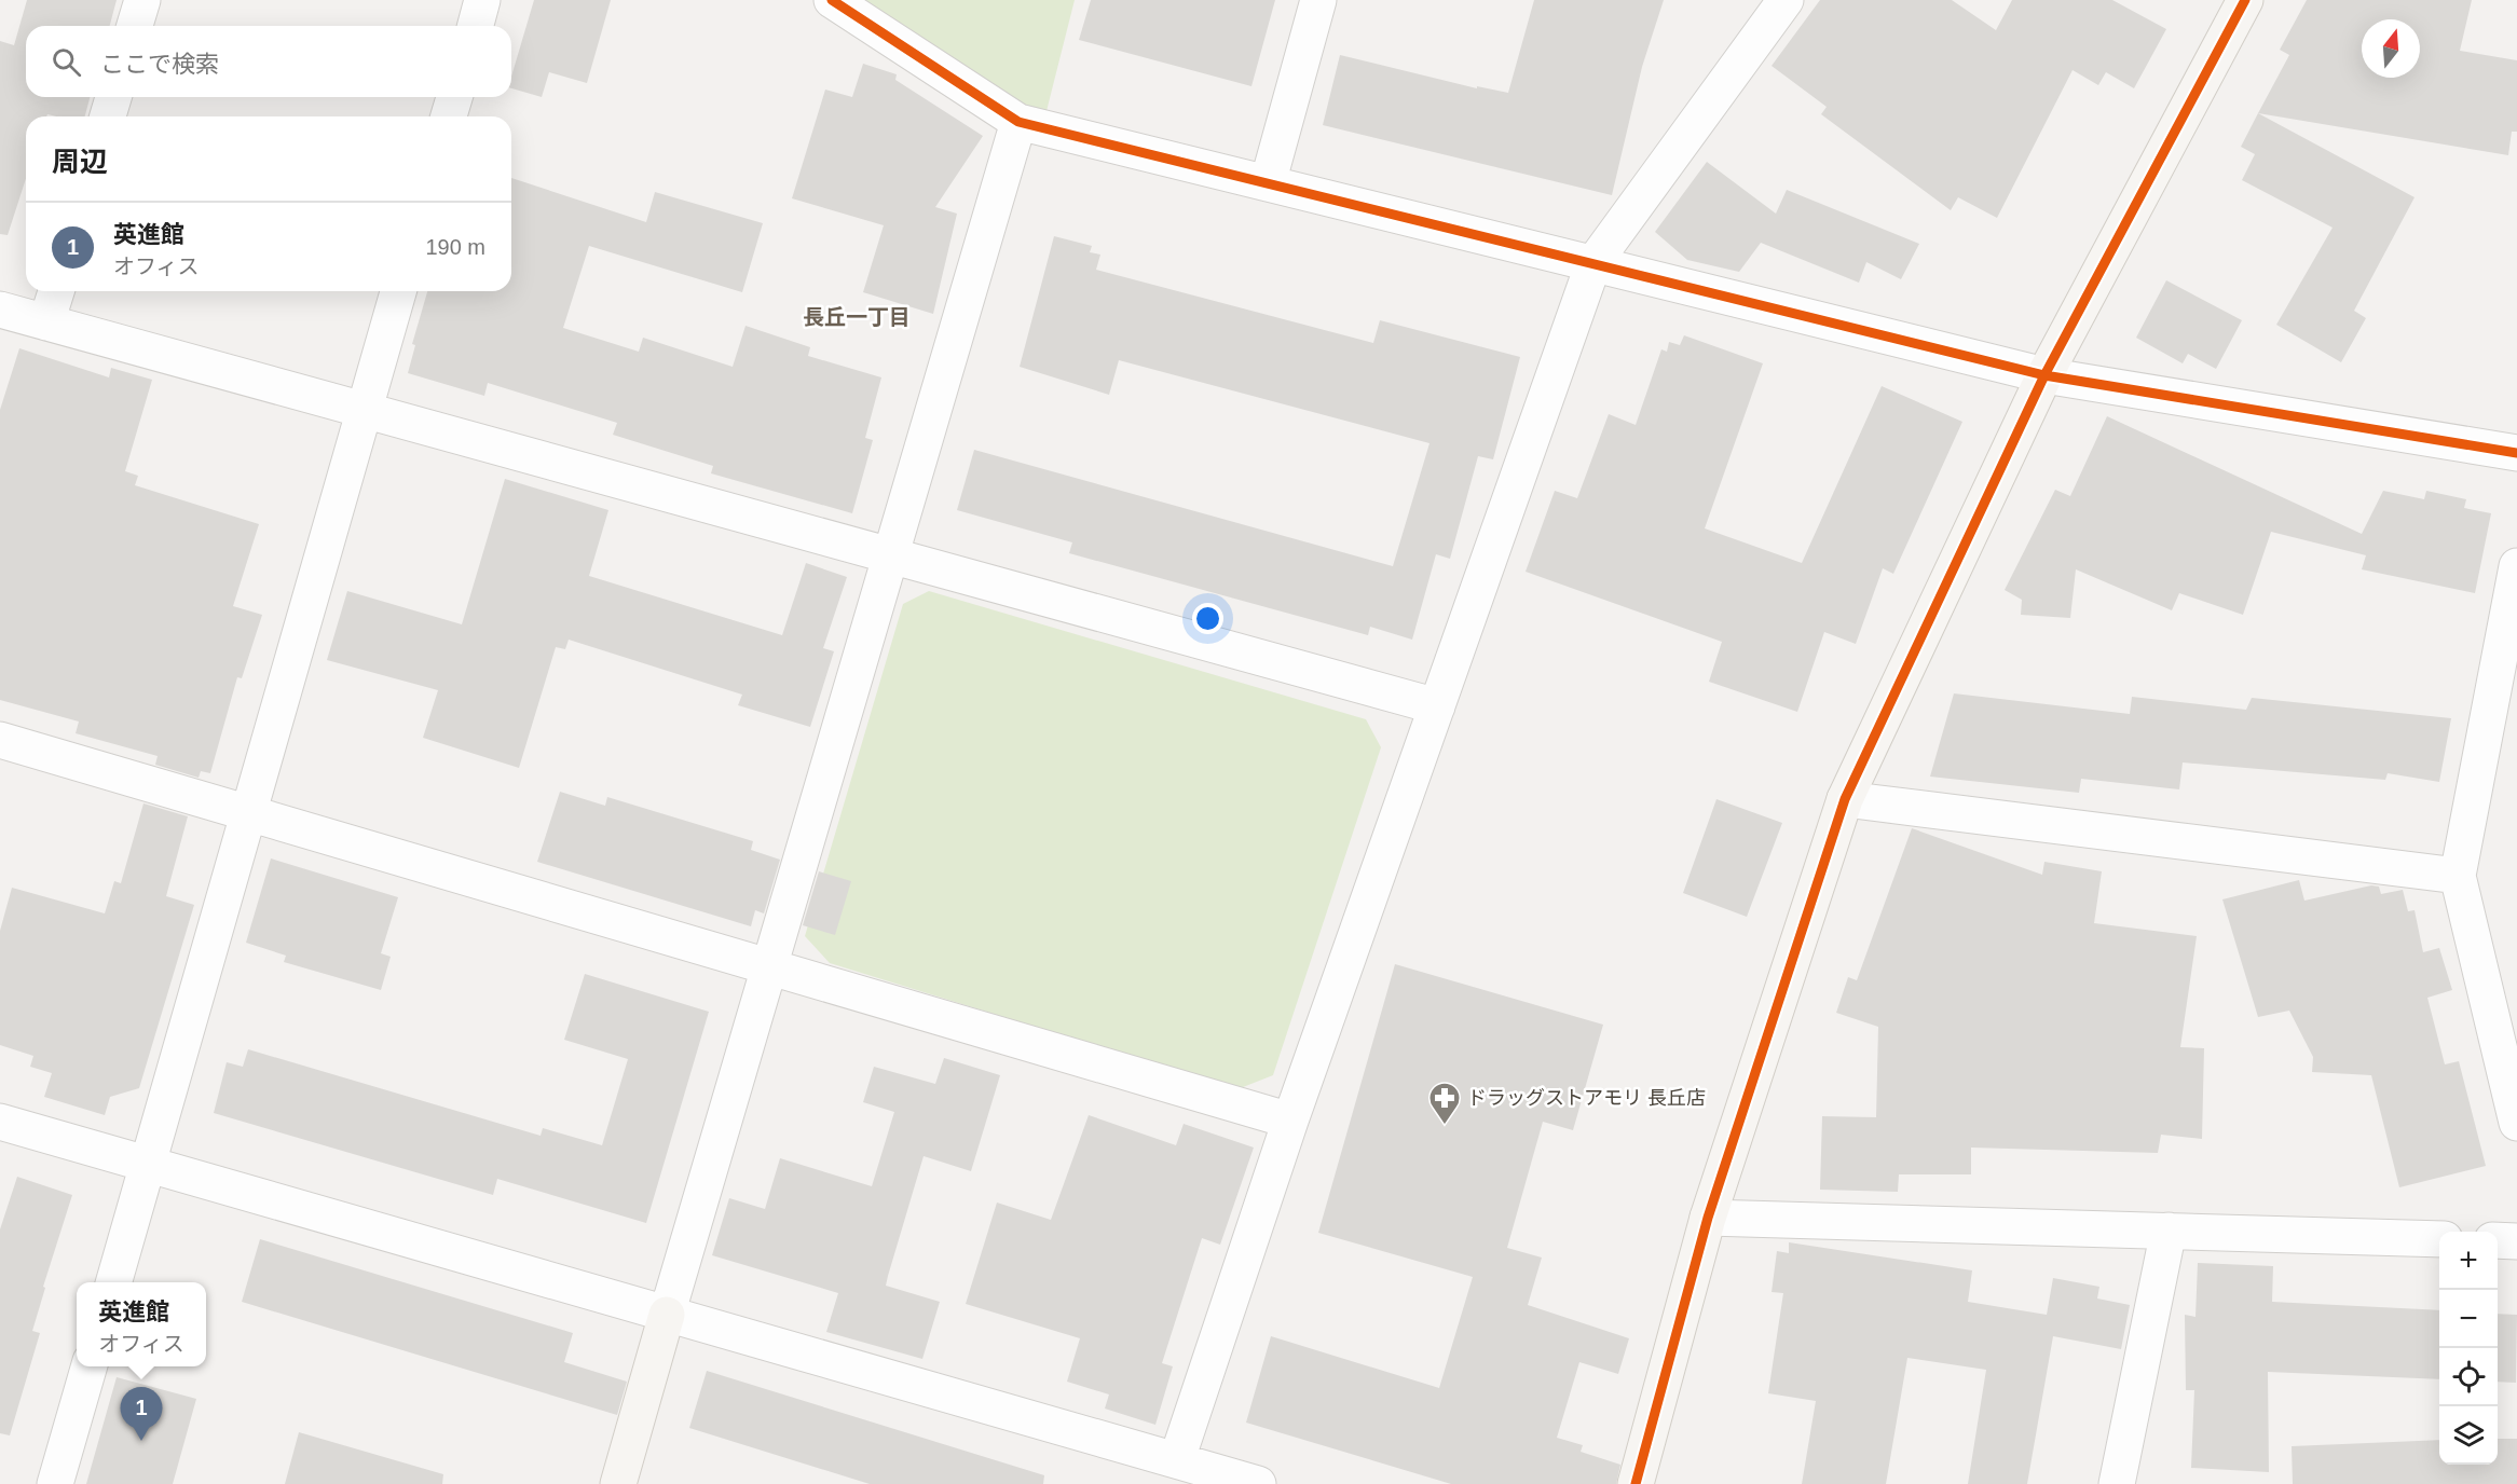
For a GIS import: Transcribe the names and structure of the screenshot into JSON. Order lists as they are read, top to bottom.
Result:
{
  "districts": ["長丘一丁目"],
  "places": {
    "pharmacy": ["ドラッグストアモリ 長丘店"]
  },
  "north": "top",
  "page": {
    "search": "ここで検索",
    "heading": "周辺",
    "list": [
      {
        "mark": "1",
        "name": "英進館",
        "note": "オフィス",
        "value": "190 m"
      }
    ],
    "map_buttons": ["+", "−"],
    "popup": ["英進館", "オフィス"],
    "pins": "1"
  }
}
